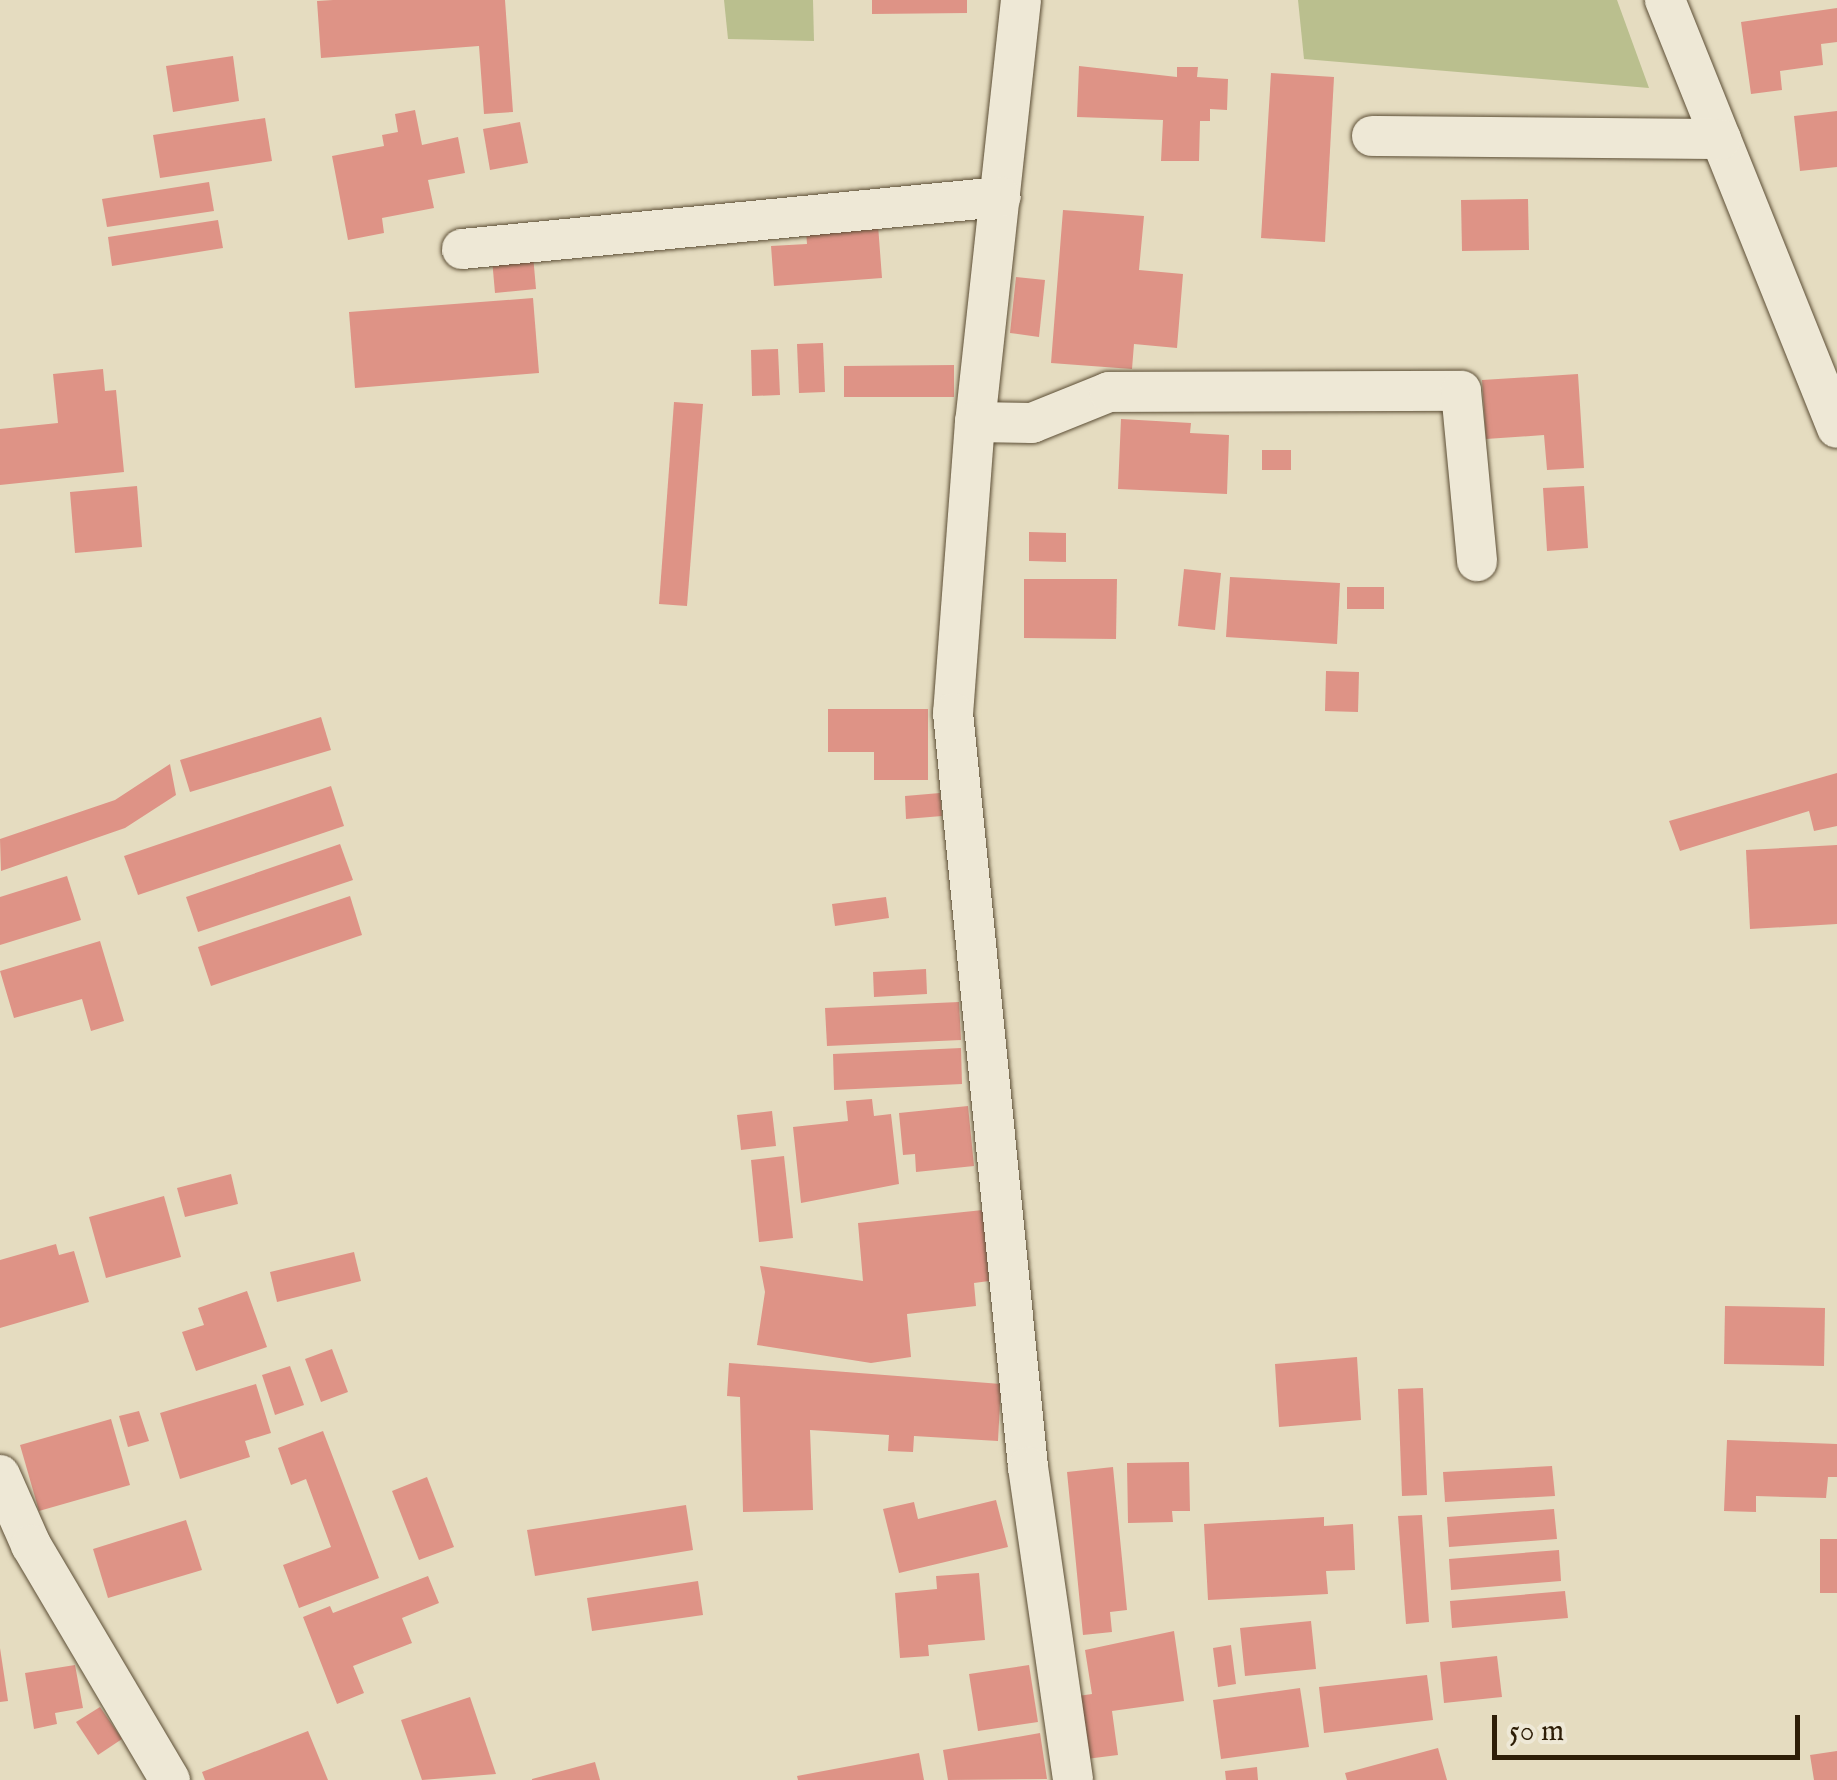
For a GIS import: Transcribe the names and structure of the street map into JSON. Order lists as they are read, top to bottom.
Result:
{
  "scale_bar": "50 m"
}
